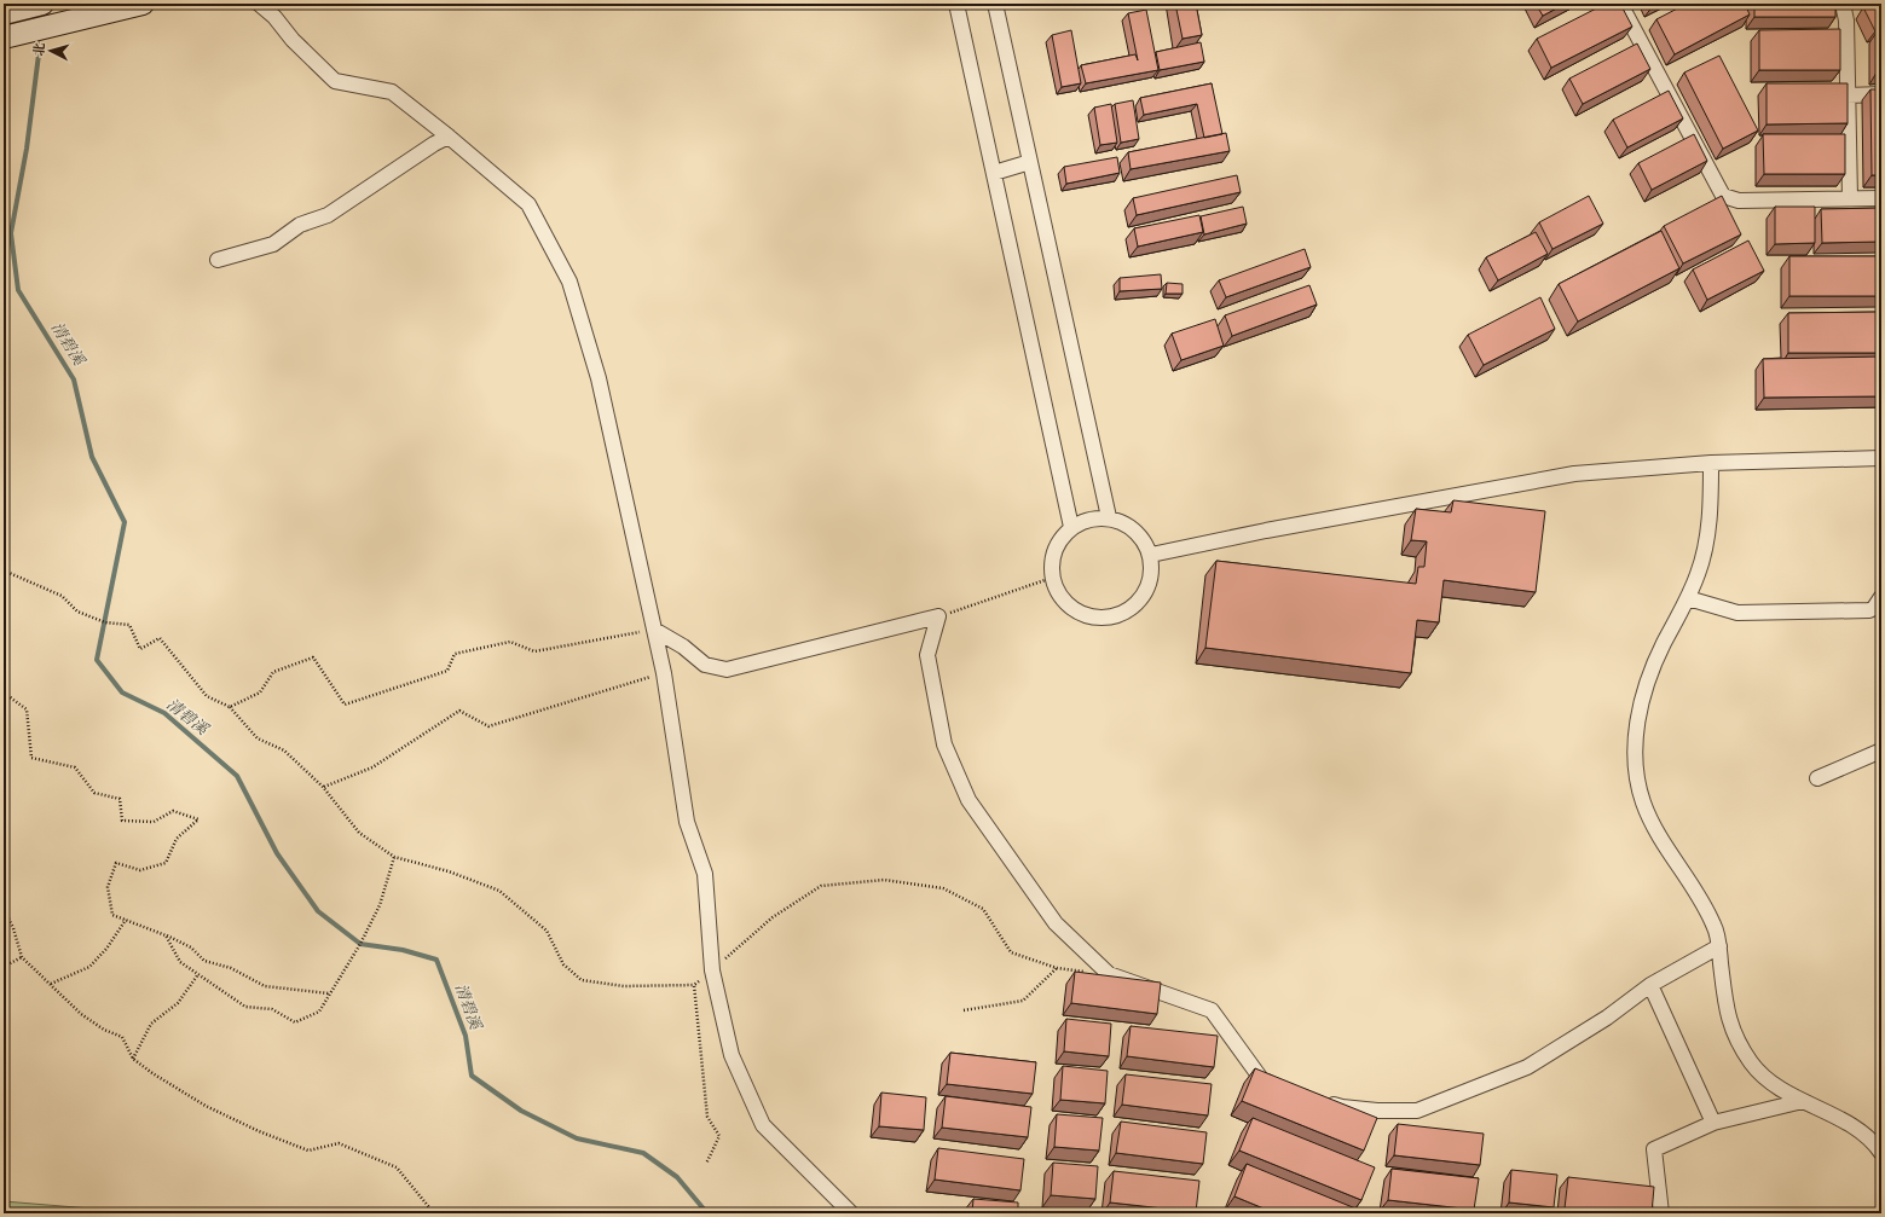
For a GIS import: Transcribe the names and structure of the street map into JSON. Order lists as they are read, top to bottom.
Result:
{
  "water": ["清碧溪"],
  "north": "left"
}
